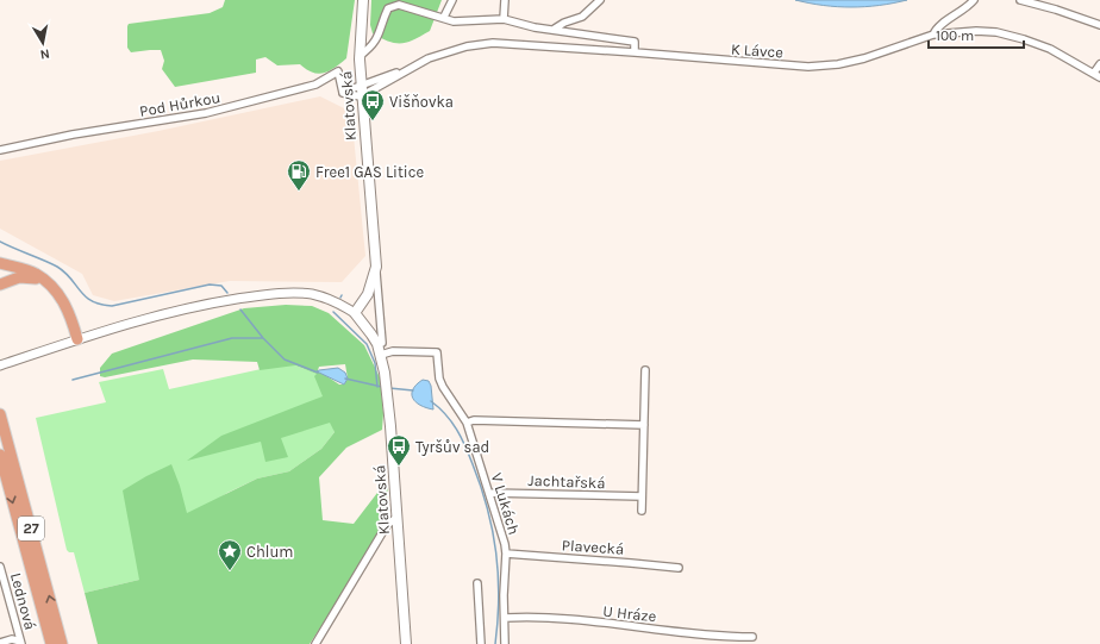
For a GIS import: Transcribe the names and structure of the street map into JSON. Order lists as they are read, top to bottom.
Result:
{
  "streets": {
    "highway": ["27"],
    "main road": ["Klatovská"],
    "street": [
      "K Lávce",
      "Pod Hůrkou",
      "Jachtařská",
      "V Lukách",
      "Plavecká",
      "Lednová",
      "U Hráze"
    ]
  },
  "crossings": [
    ["K Lávce", "Klatovská"],
    ["Klatovská", "V Lukách"],
    ["Jachtařská", "V Lukách"],
    ["V Lukách", "Plavecká"],
    ["V Lukách", "U Hráze"]
  ],
  "places": {
    "bus stop": ["Višňovka", "Tyršův sad"],
    "fuel station": ["Free1 GAS Litice"],
    "place": ["Chlum"]
  },
  "scale_bar": "100 m",
  "north": "bottom"
}
